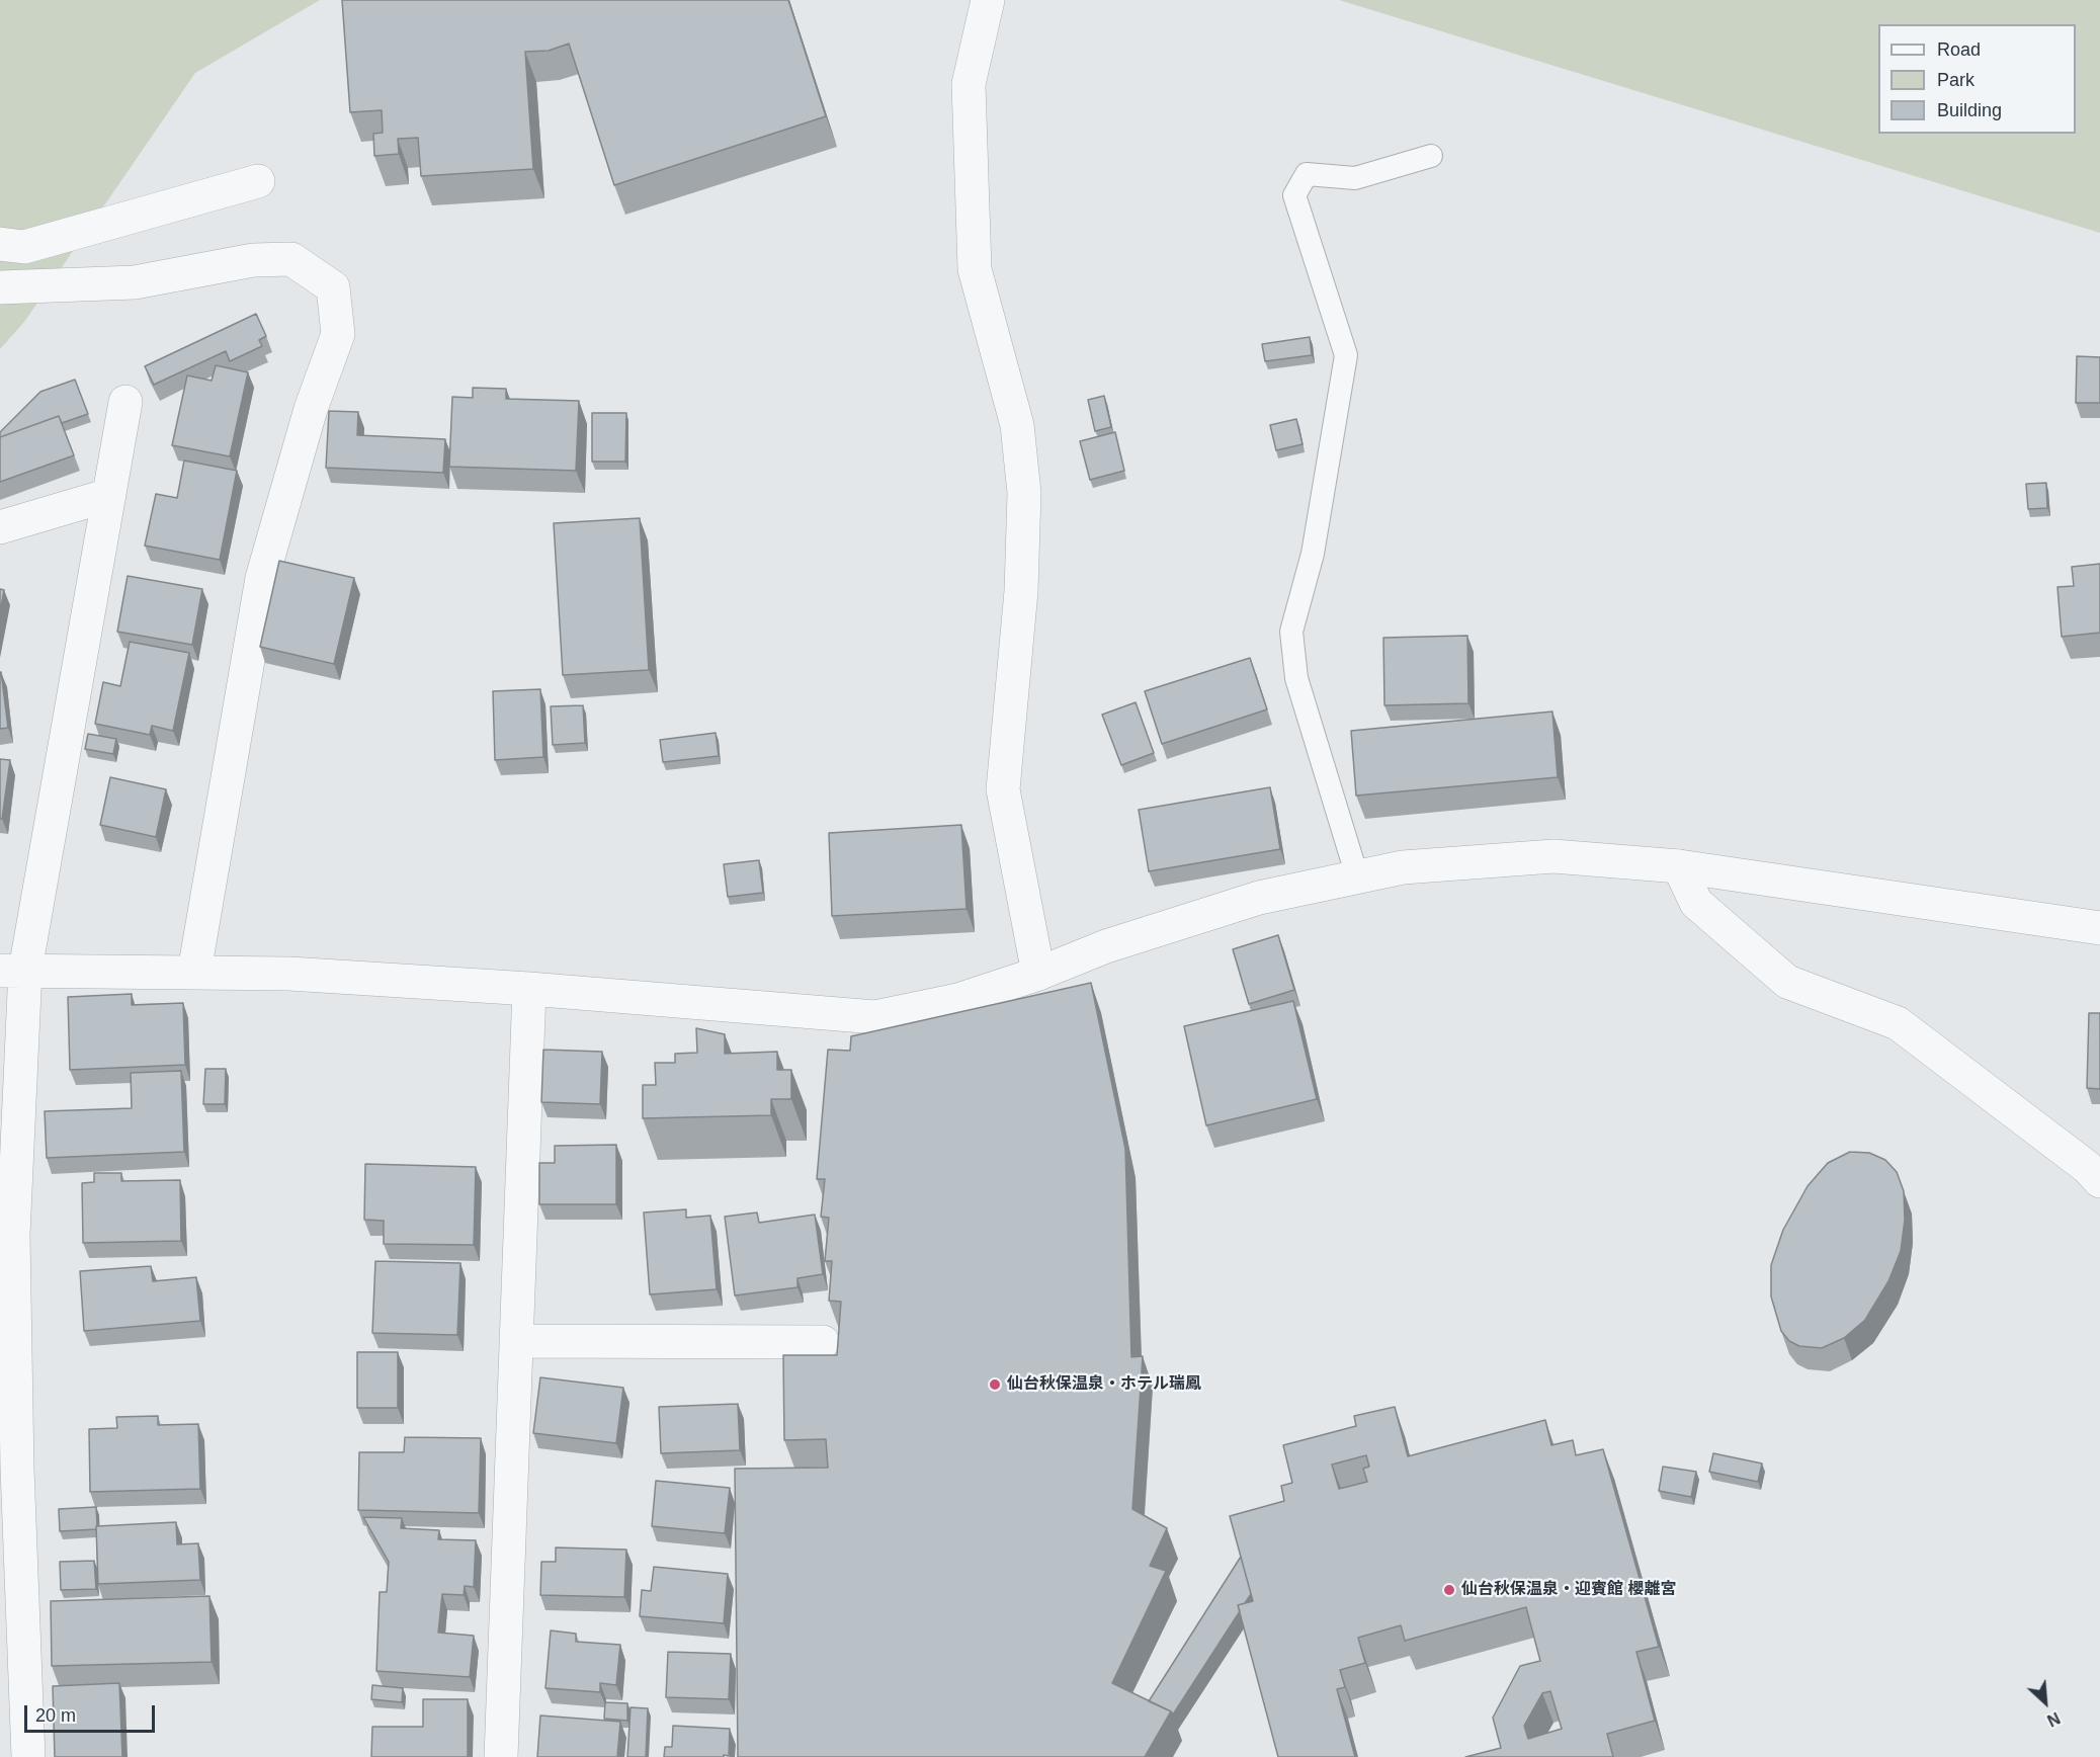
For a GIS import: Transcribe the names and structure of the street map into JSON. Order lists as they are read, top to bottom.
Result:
{
  "places": ["仙台秋保温泉・ホテル瑞鳳", "仙台秋保温泉・迎賓館 櫻離宮"],
  "legend": ["Road", "Park", "Building"],
  "scale_bar": "20 m",
  "north": "bottom right"
}
